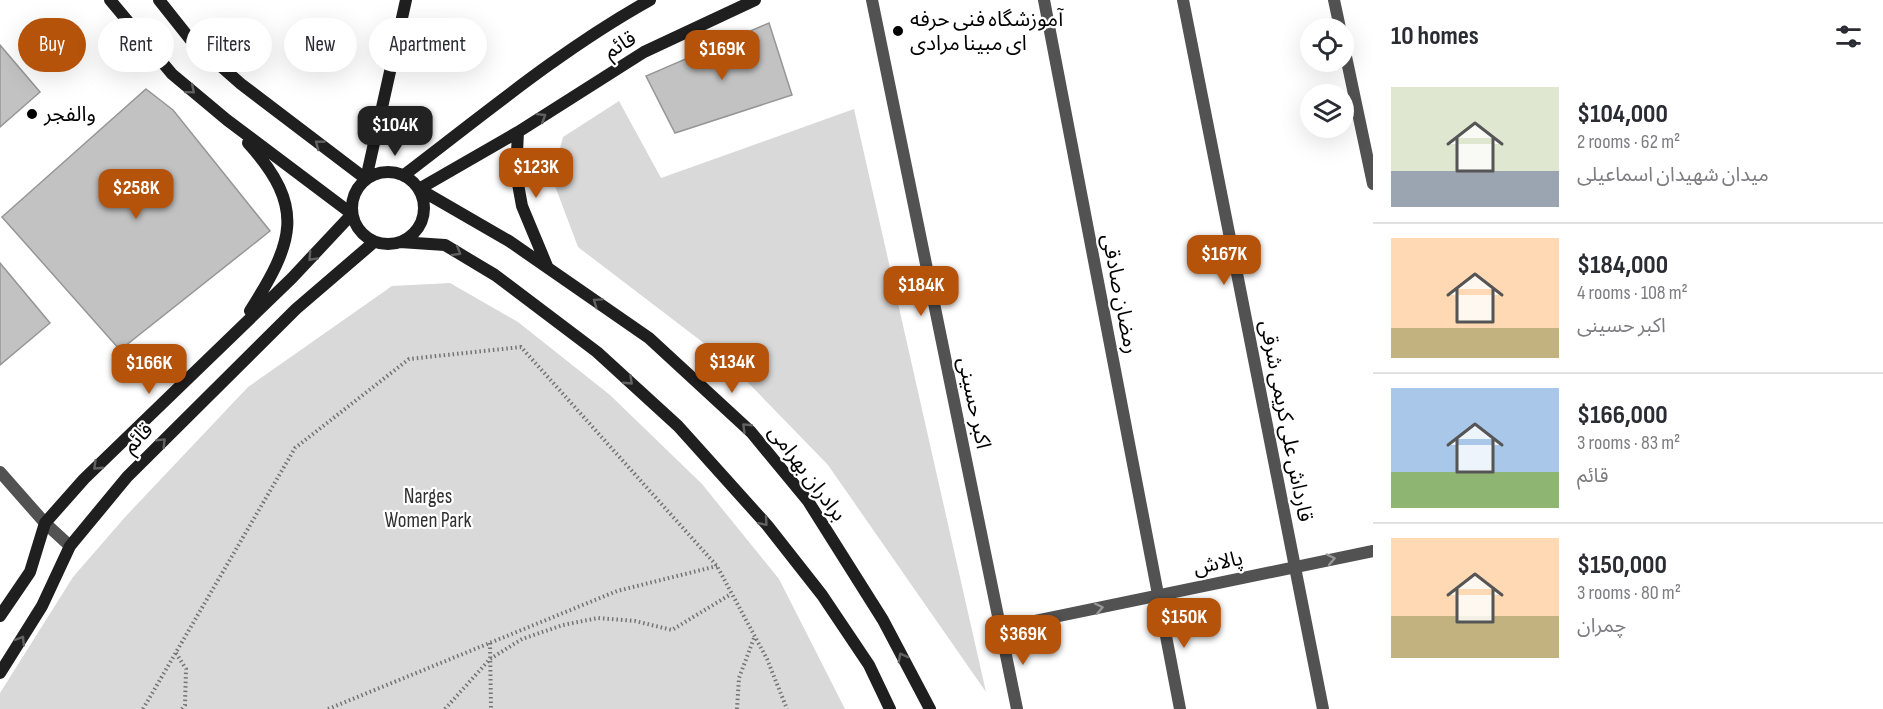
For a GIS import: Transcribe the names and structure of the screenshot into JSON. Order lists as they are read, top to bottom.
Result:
{
  "streets": {
    "main road": ["قائم", "برادران بهرامی"],
    "street": [
      "رمضان صادقی",
      "اکبر حسینی",
      "قارداش علی کریمی شرقی",
      "پالاش"
    ]
  },
  "crossings": [
    ["قائم", "برادران بهرامی"],
    ["رمضان صادقی", "پالاش"],
    ["اکبر حسینی", "پالاش"],
    ["قارداش علی کریمی شرقی", "پالاش"]
  ],
  "one_way": ["پالاش"],
  "parks": ["Narges Women Park"],
  "places": ["آموزشگاه فنی حرفه ای مبینا مرادی", "والفجر"],
  "page": {
    "heading": "10 homes",
    "chip": [
      "Buy",
      "Rent",
      "Filters",
      "New",
      "Apartment"
    ],
    "price": [
      "$169K",
      "$104K",
      "$123K",
      "$258K",
      "$167K",
      "$184K",
      "$134K",
      "$166K",
      "$150K",
      "$369K"
    ],
    "list": [
      {
        "name": "$104,000",
        "note": "2 rooms · 62 m² · میدان شهيدان اسماعيلی"
      },
      {
        "name": "$184,000",
        "note": "4 rooms · 108 m² · اکبر حسینی"
      },
      {
        "name": "$166,000",
        "note": "3 rooms · 83 m² · قائم"
      },
      {
        "name": "$150,000",
        "note": "3 rooms · 80 m² · چمران"
      }
    ]
  }
}
